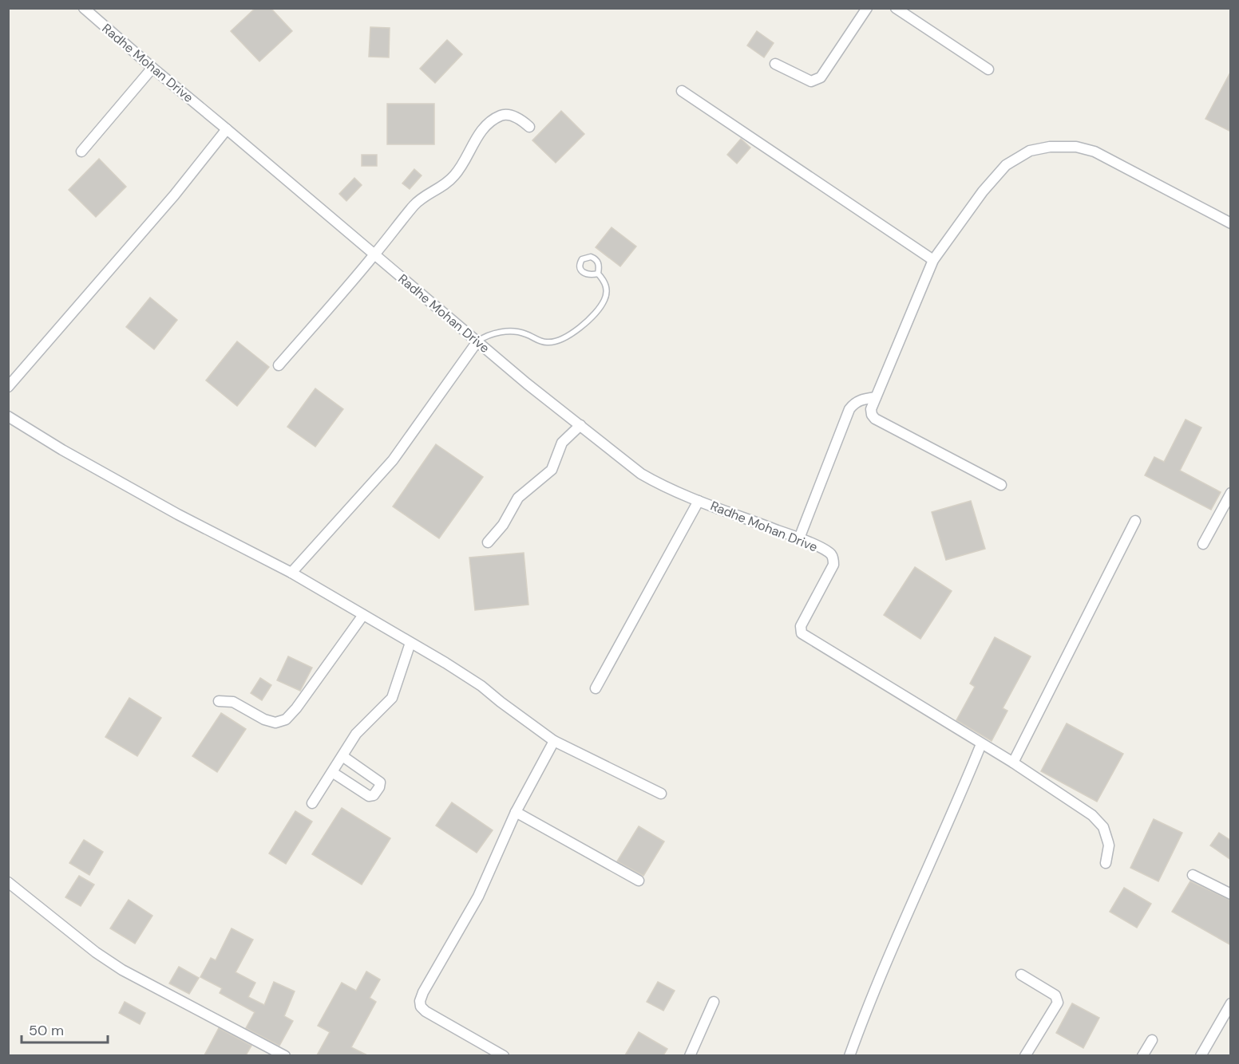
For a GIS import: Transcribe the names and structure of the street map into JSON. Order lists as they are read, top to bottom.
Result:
{
  "streets": {
    "street": ["Radhe Mohan Drive"]
  },
  "scale_bar": "50 m"
}
